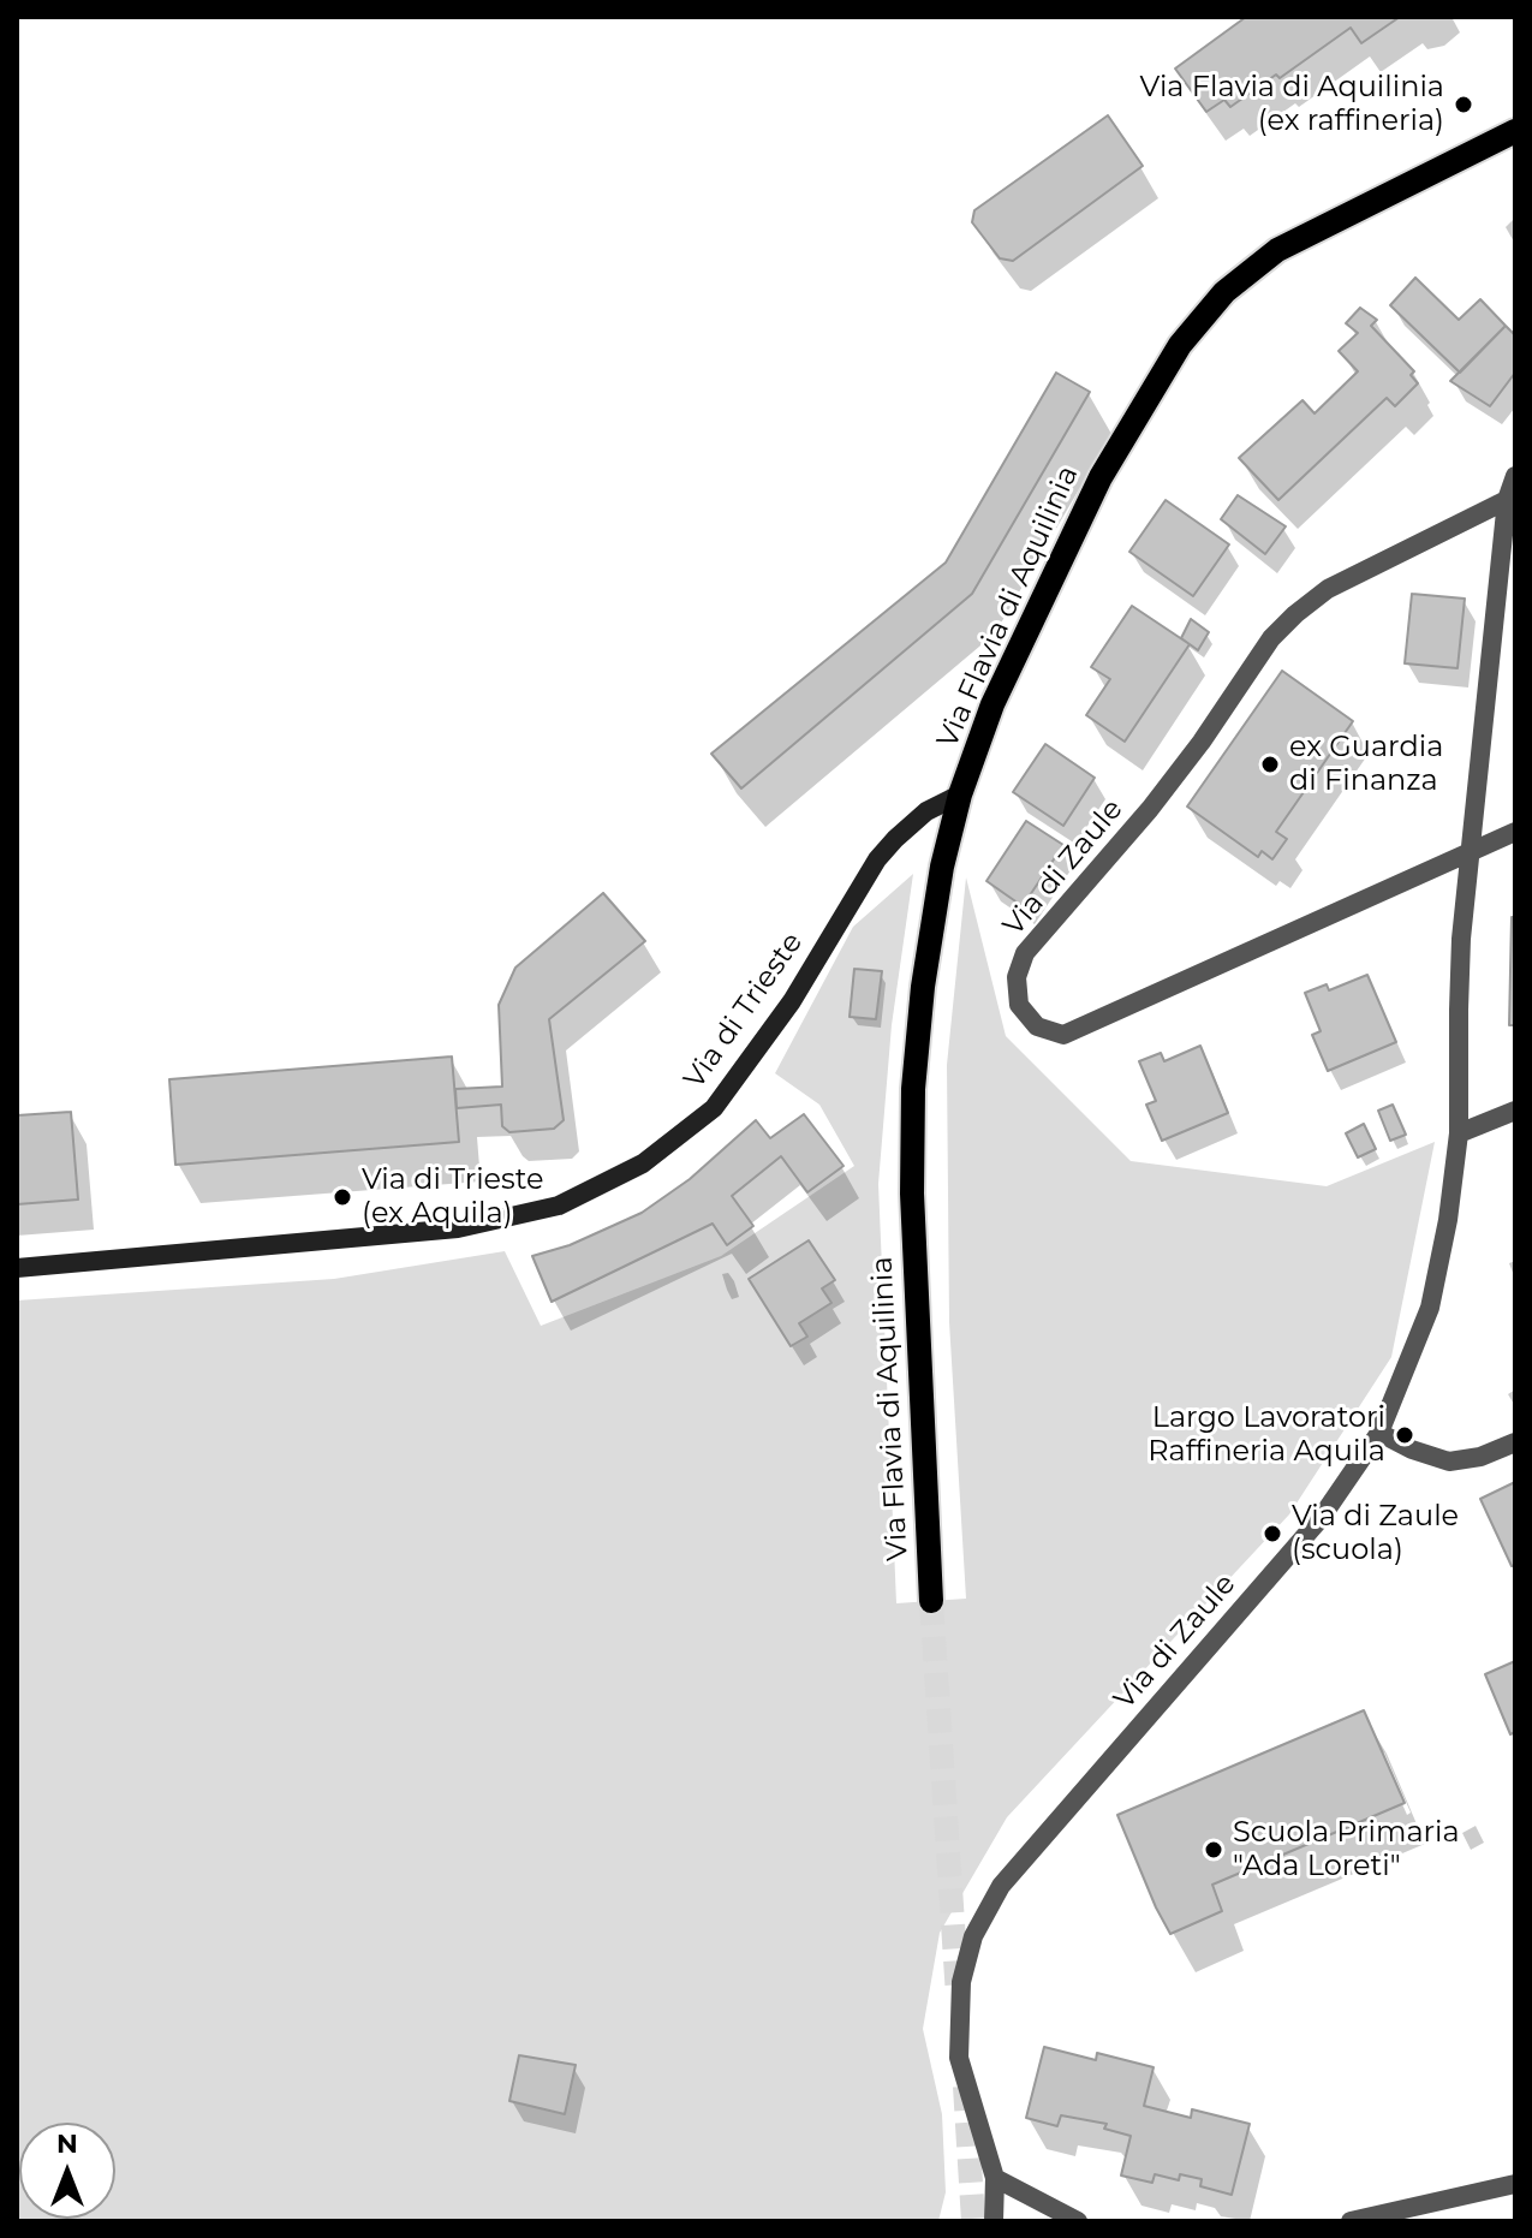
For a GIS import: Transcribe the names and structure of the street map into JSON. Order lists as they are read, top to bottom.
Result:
{
  "streets": {
    "main road": ["Via Flavia di Aquilinia"],
    "street": ["Via di Zaule", "Via di Trieste"]
  },
  "crossings": [
    ["Via Flavia di Aquilinia", "Via di Trieste"]
  ],
  "places": [
    "Via Flavia di Aquilinia (ex raffineria)",
    "ex Guardia di Finanza",
    "Via di Trieste (ex Aquila)",
    "Largo Lavoratori Raffineria Aquila",
    "Via di Zaule (scuola)",
    "Scuola Primaria \"Ada Loreti\""
  ],
  "north": "top"
}
